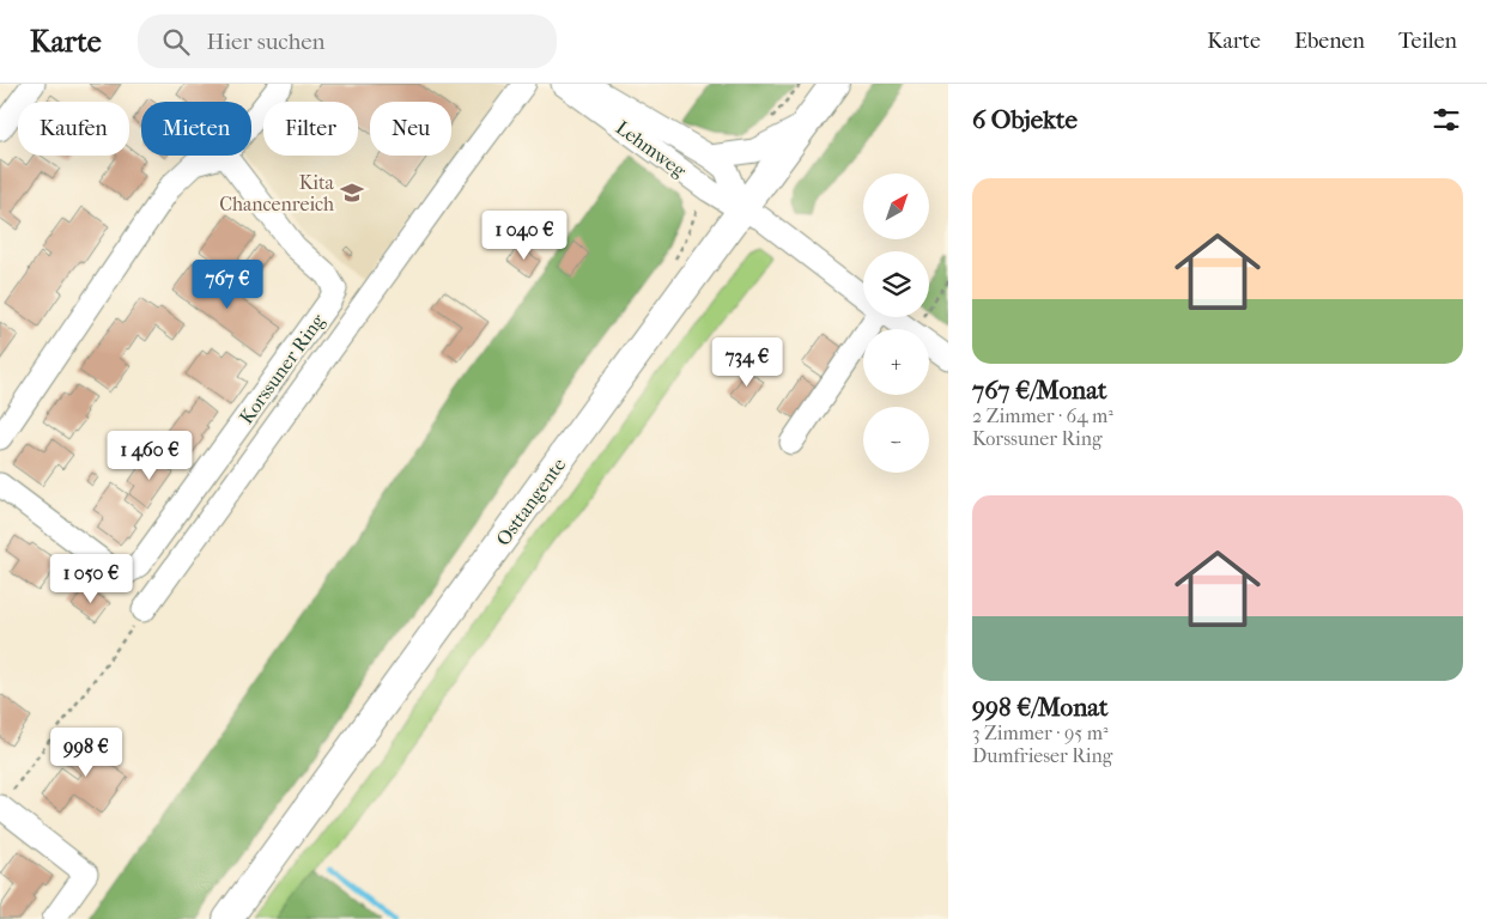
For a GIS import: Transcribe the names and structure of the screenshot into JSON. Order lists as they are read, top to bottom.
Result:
{
  "streets": {
    "main road": ["Osttangente"],
    "street": ["Lehmweg", "Korssuner Ring"]
  },
  "crossings": [
    ["Lehmweg", "Osttangente"]
  ],
  "places": {
    "school or university": ["Kita Chancenreich"]
  },
  "north": "top right",
  "page": {
    "header": "Karte",
    "search": "Hier suchen",
    "nav": ["Karte", "Ebenen", "Teilen"],
    "heading": "6 Objekte",
    "chip": [
      "Kaufen",
      "Mieten",
      "Filter",
      "Neu"
    ],
    "list": [
      {
        "name": "767 €/Monat",
        "note": "2 Zimmer · 64 m² · Korssuner Ring"
      },
      {
        "name": "998 €/Monat",
        "note": "3 Zimmer · 95 m² · Dumfrieser Ring"
      }
    ],
    "map_buttons": ["+", "−"],
    "price": [
      "1 040 €",
      "767 €",
      "734 €",
      "1 460 €",
      "1 050 €",
      "998 €"
    ]
  }
}
